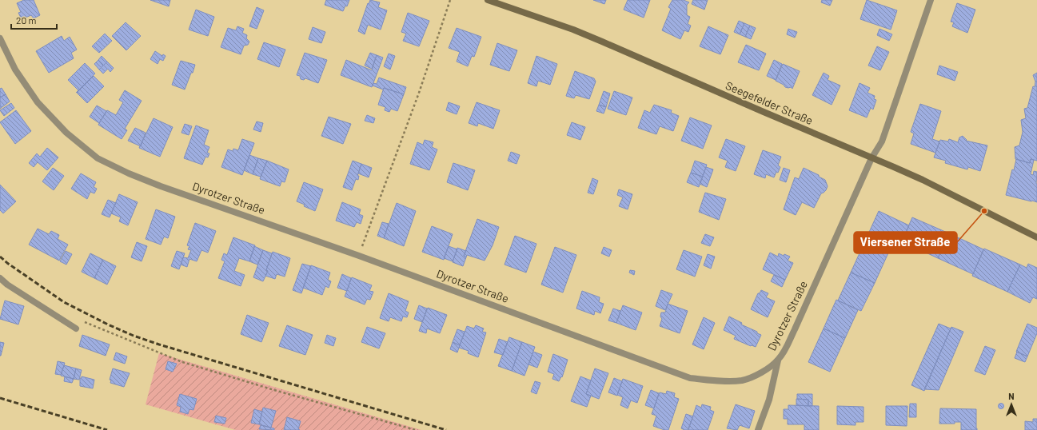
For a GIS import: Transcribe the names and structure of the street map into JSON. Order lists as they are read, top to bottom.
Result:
{
  "streets": {
    "street": ["Seegefelder Straße", "Dyrotzer Straße"]
  },
  "crossings": [
    ["Seegefelder Straße", "Dyrotzer Straße"]
  ],
  "places": ["Viersener Straße"],
  "scale_bar": "20 m",
  "north": "top"
}
